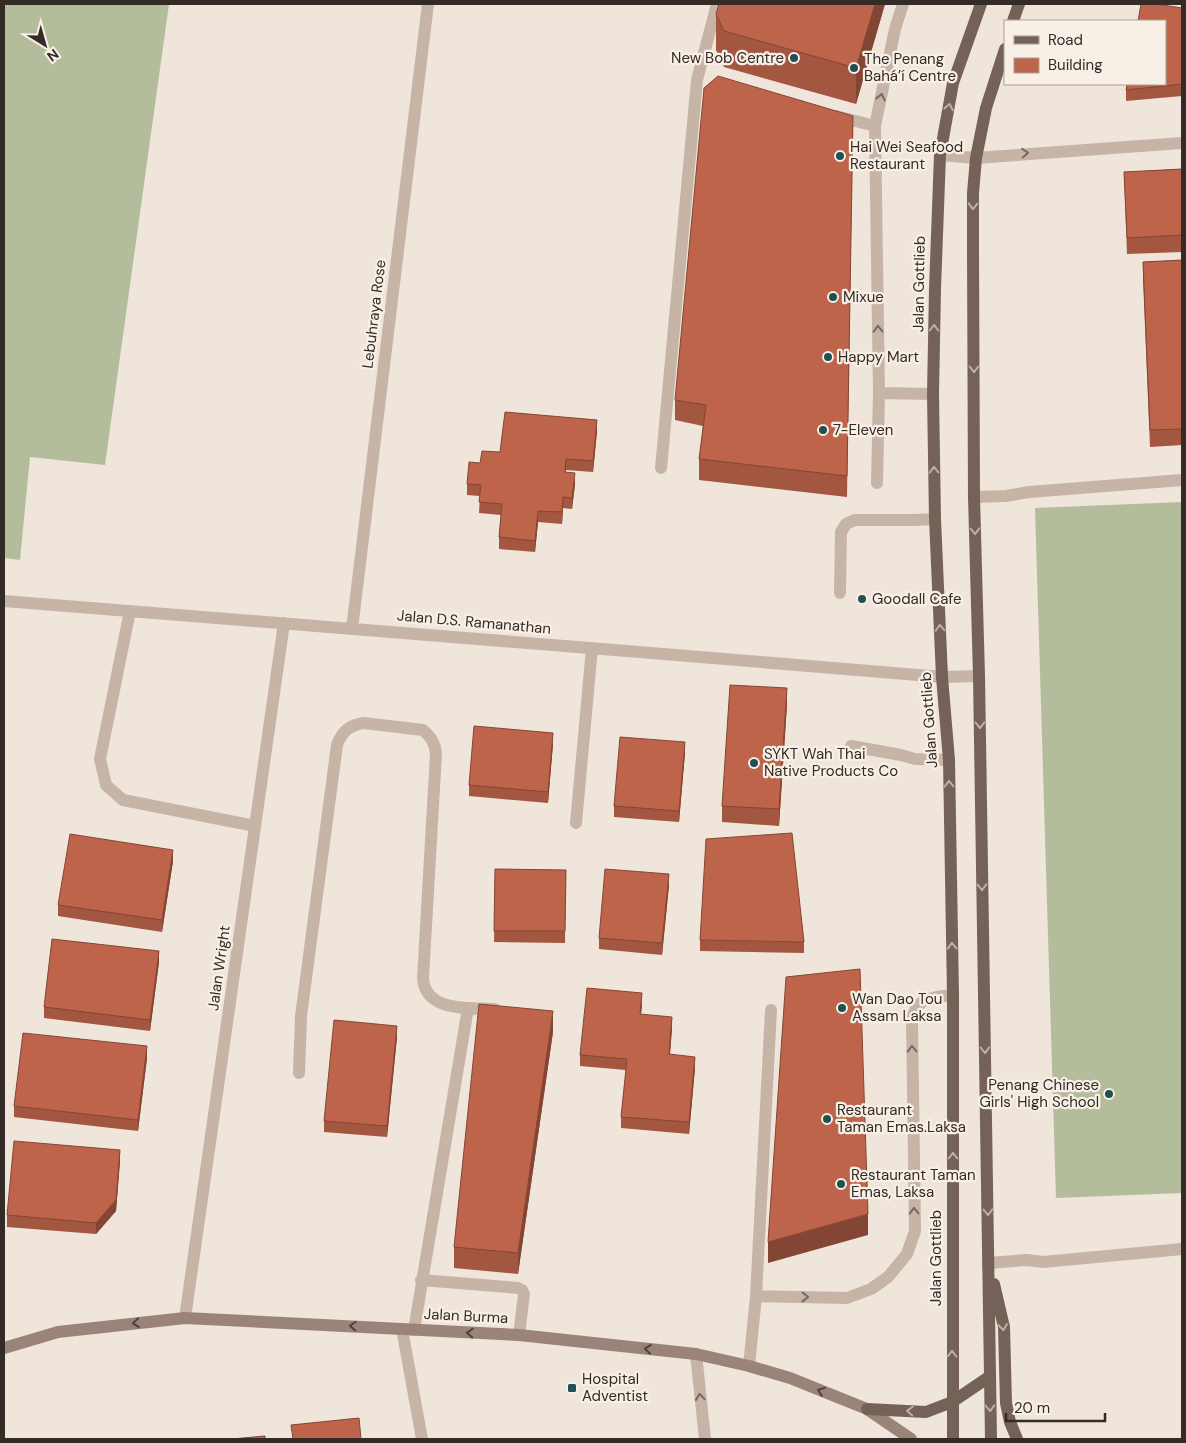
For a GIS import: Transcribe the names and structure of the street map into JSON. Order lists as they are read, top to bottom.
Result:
{
  "streets": {
    "main road": ["Jalan Gottlieb", "Jalan Burma"],
    "street": ["Lebuhraya Rose", "Jalan D.S. Ramanathan", "Jalan Wright"]
  },
  "crossings": [
    ["Jalan Gottlieb", "Jalan D.S. Ramanathan"],
    ["Lebuhraya Rose", "Jalan D.S. Ramanathan"],
    ["Jalan D.S. Ramanathan", "Jalan Wright"],
    ["Jalan Wright", "Jalan Burma"]
  ],
  "one_way": ["Jalan Burma"],
  "places": {
    "other": [
      "New Bob Centre",
      "The Penang Bahá’í Centre",
      "Hai Wei Seafood Restaurant",
      "Mixue",
      "Happy Mart",
      "7-Eleven",
      "Goodall Cafe",
      "SYKT Wah Thai Native Products Co",
      "Wan Dao Tou Assam Laksa",
      "Penang Chinese Girls' High School",
      "Restaurant Taman Emas.Laksa",
      "Restaurant Taman Emas, Laksa"
    ],
    "transit": ["Hospital Adventist"]
  },
  "legend": ["Road", "Building"],
  "scale_bar": "20 m",
  "north": "bottom right"
}
